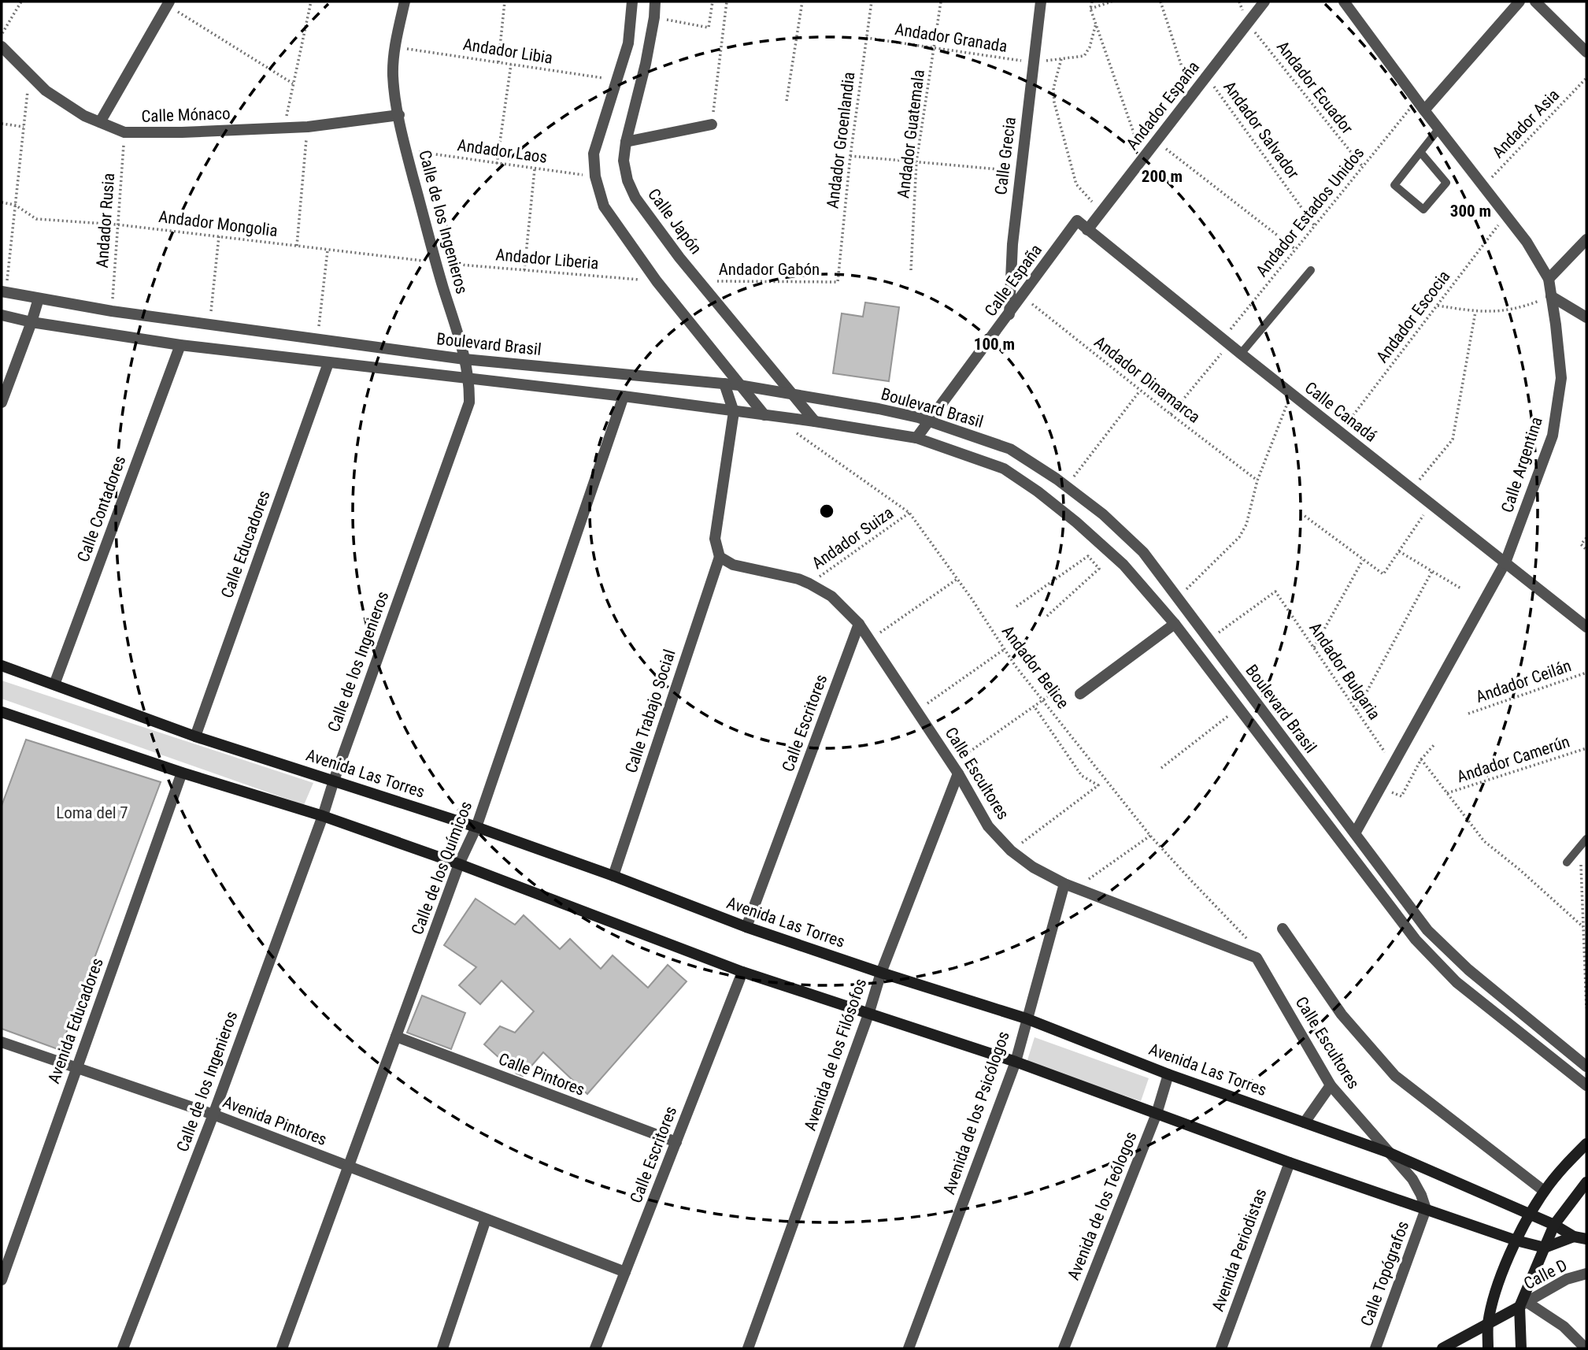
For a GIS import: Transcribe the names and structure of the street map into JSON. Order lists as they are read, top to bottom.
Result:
{
  "streets": {
    "main road": ["Avenida Las Torres"],
    "street": [
      "Andador España",
      "Calle Mónaco",
      "Calle Grecia",
      "Calle Japón",
      "Calle de los Ingenieros",
      "Calle España",
      "Boulevard Brasil",
      "Calle Canadá",
      "Calle Argentina",
      "Calle Contadores",
      "Calle Educadores",
      "Calle Trabajo Social",
      "Calle Escritores",
      "Calle Escultores",
      "Calle de los Químicos",
      "Avenida Educadores",
      "Avenida de los Filósofos",
      "Calle Pintores",
      "Avenida de los Psicólogos",
      "Avenida Pintores",
      "Avenida de los Teólogos",
      "Avenida Periodistas",
      "Calle Topógrafos",
      "Calle D"
    ],
    "path": [
      "Andador Granada",
      "Andador Libia",
      "Andador Ecuador",
      "Andador Asia",
      "Andador Salvador",
      "Andador Guatemala",
      "Andador Groenlandia",
      "Andador Laos",
      "Andador Estados Unidos",
      "Andador Rusia",
      "Andador Mongolia",
      "Andador Liberia",
      "Andador Gabón",
      "Andador Escocia",
      "Andador Dinamarca",
      "Andador Suiza",
      "Andador Belice",
      "Andador Bulgaria",
      "Andador Ceilán",
      "Andador Camerún"
    ]
  },
  "crossings": [
    ["Andador Granada", "Andador Guatemala"],
    ["Andador Granada", "Andador Groenlandia"],
    ["Andador Granada", "Calle Grecia"],
    ["Andador Libia", "Calle de los Ingenieros"],
    ["Andador Ecuador", "Andador España"],
    ["Andador Ecuador", "Andador Estados Unidos"],
    ["Andador España", "Andador Salvador"],
    ["Andador España", "Calle Canadá"],
    ["Calle Mónaco", "Andador Rusia"],
    ["Calle Mónaco", "Calle de los Ingenieros"],
    ["Andador Asia", "Calle Argentina"],
    ["Andador Salvador", "Andador Estados Unidos"],
    ["Andador Groenlandia", "Andador Gabón"],
    ["Andador Laos", "Calle de los Ingenieros"],
    ["Calle Grecia", "Calle España"],
    ["Andador Estados Unidos", "Andador Dinamarca"],
    ["Andador Estados Unidos", "Calle Canadá"],
    ["Andador Estados Unidos", "Calle Argentina"],
    ["Andador Rusia", "Andador Mongolia"],
    ["Andador Rusia", "Boulevard Brasil"],
    ["Calle Japón", "Andador Gabón"],
    ["Calle Japón", "Boulevard Brasil"],
    ["Calle de los Ingenieros", "Andador Mongolia"],
    ["Calle de los Ingenieros", "Andador Liberia"],
    ["Calle de los Ingenieros", "Boulevard Brasil"],
    ["Calle de los Ingenieros", "Avenida Las Torres"],
    ["Calle de los Ingenieros", "Avenida Pintores"],
    ["Andador Mongolia", "Andador Liberia"],
    ["Calle España", "Boulevard Brasil"],
    ["Calle España", "Andador Dinamarca"],
    ["Calle España", "Calle Canadá"],
    ["Andador Escocia", "Calle Canadá"],
    ["Andador Escocia", "Calle Argentina"],
    ["Boulevard Brasil", "Calle Argentina"],
    ["Boulevard Brasil", "Calle Contadores"],
    ["Boulevard Brasil", "Calle Educadores"],
    ["Boulevard Brasil", "Andador Belice"],
    ["Boulevard Brasil", "Andador Bulgaria"],
    ["Boulevard Brasil", "Calle de los Químicos"],
    ["Calle Canadá", "Calle Argentina"],
    ["Calle Argentina", "Andador Bulgaria"],
    ["Calle Contadores", "Avenida Las Torres"],
    ["Andador Suiza", "Andador Belice"],
    ["Andador Suiza", "Calle Escultores"],
    ["Calle Educadores", "Avenida Las Torres"],
    ["Andador Belice", "Calle Escultores"],
    ["Calle Trabajo Social", "Avenida Las Torres"],
    ["Calle Trabajo Social", "Calle Escultores"],
    ["Calle Escritores", "Avenida Las Torres"],
    ["Calle Escritores", "Calle Escultores"],
    ["Calle Escritores", "Calle Pintores"],
    ["Avenida Las Torres", "Calle Escultores"],
    ["Avenida Las Torres", "Calle de los Químicos"],
    ["Avenida Las Torres", "Avenida de los Filósofos"],
    ["Avenida Las Torres", "Avenida de los Psicólogos"],
    ["Avenida Las Torres", "Avenida de los Teólogos"],
    ["Calle Escultores", "Avenida de los Filósofos"],
    ["Calle Escultores", "Avenida de los Psicólogos"],
    ["Calle Escultores", "Calle Topógrafos"],
    ["Calle de los Químicos", "Calle Pintores"],
    ["Calle de los Químicos", "Avenida Pintores"],
    ["Avenida Educadores", "Avenida Pintores"]
  ],
  "parks": ["Loma del 7"],
  "rings": ["200 m", "300 m", "100 m"]
}
